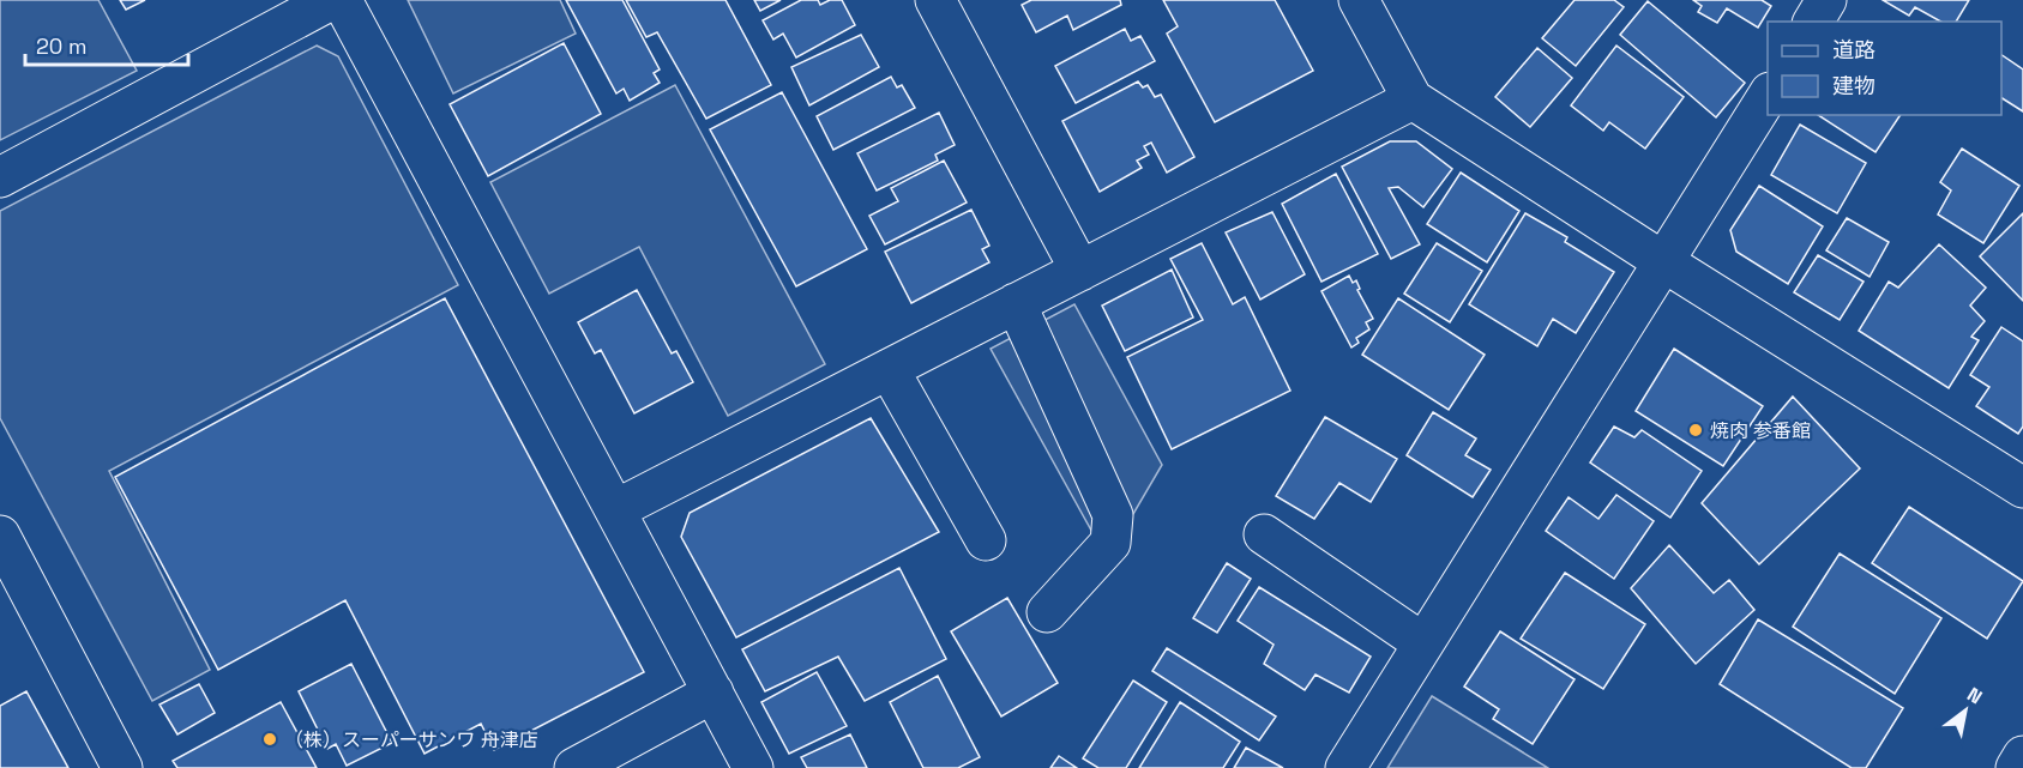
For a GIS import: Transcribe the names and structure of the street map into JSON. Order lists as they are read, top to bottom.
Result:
{
  "places": ["焼肉 参番館", "（株）スーパーサンワ 舟津店"],
  "legend": ["道路", "建物"],
  "scale_bar": "20 m",
  "north": "top right"
}
